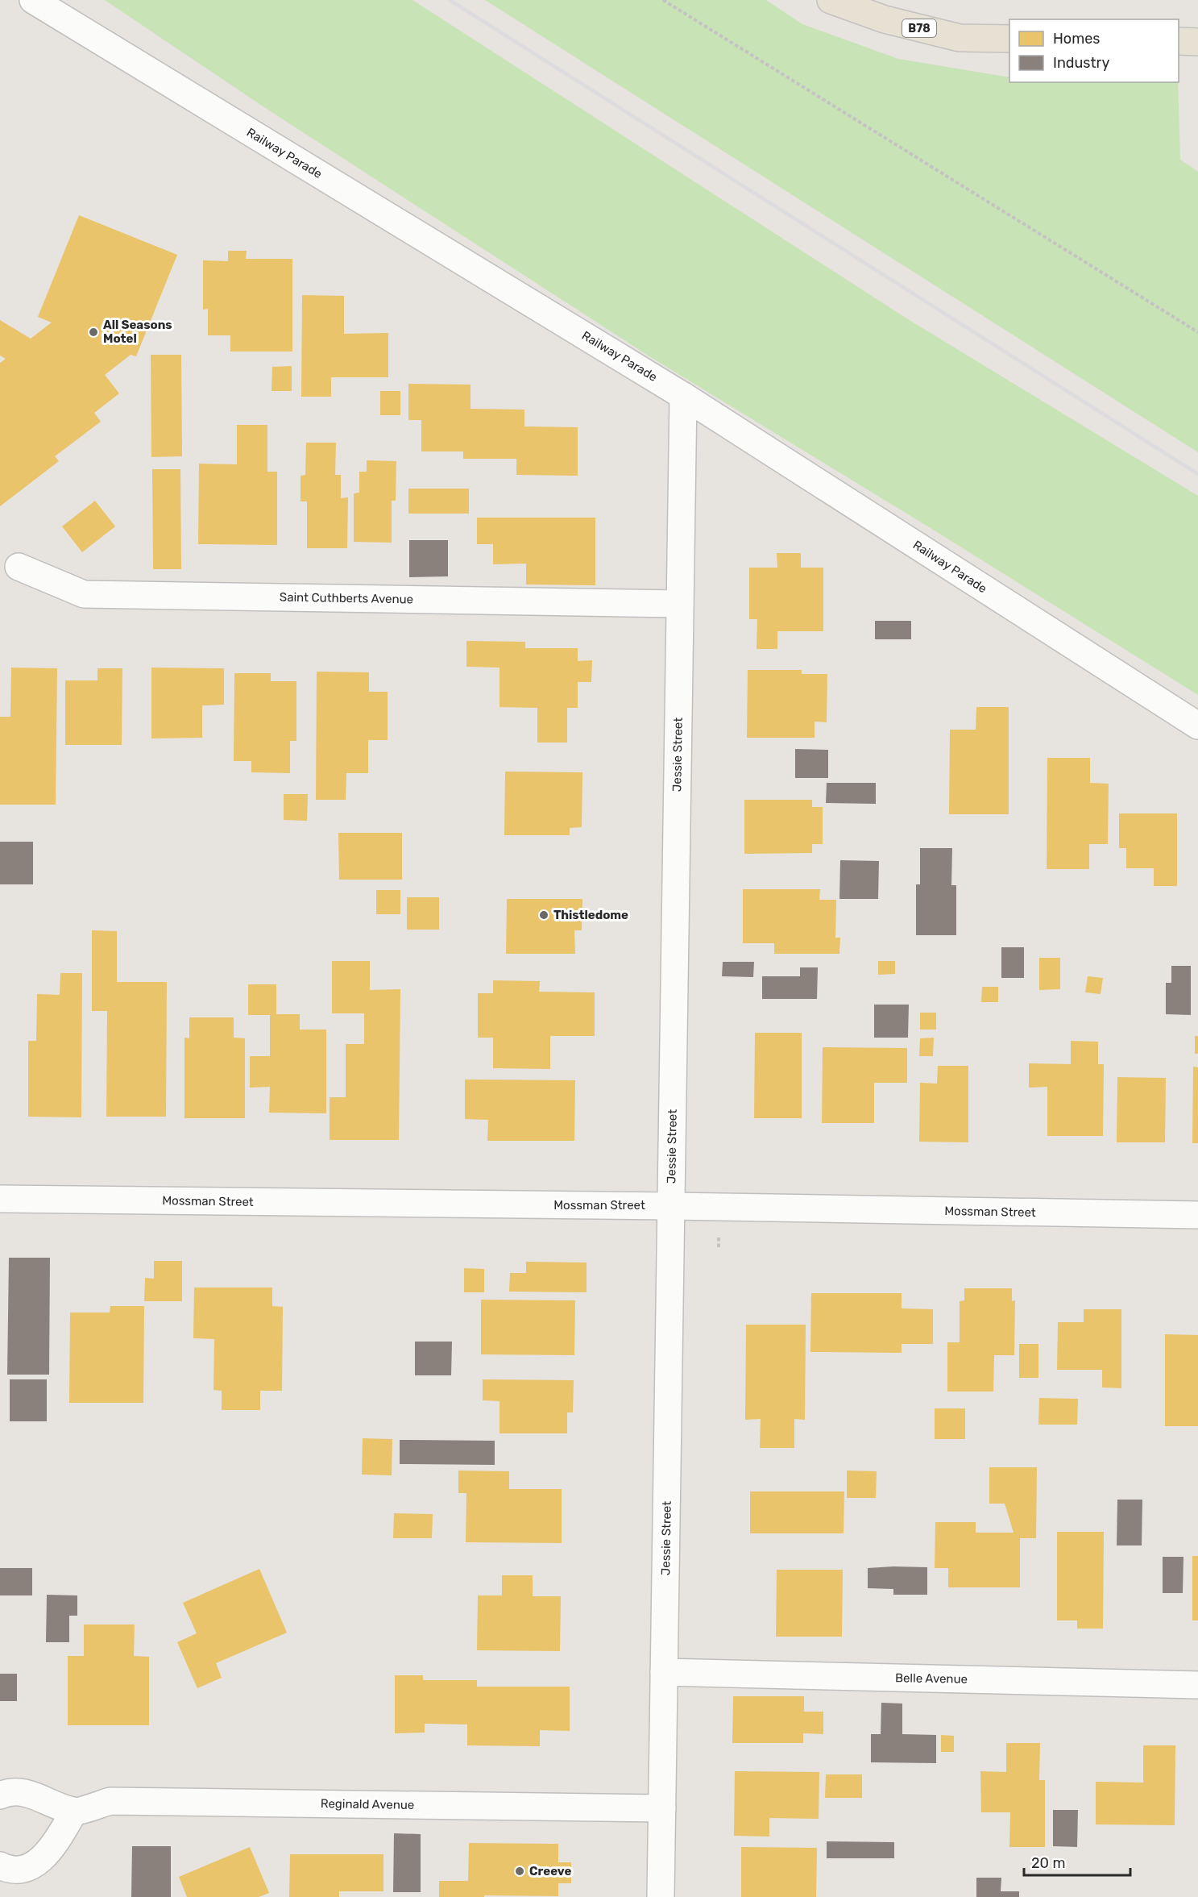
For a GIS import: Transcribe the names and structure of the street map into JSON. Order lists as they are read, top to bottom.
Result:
{
  "streets": {
    "main road": ["B78"],
    "street": [
      "Railway Parade",
      "Saint Cuthberts Avenue",
      "Jessie Street",
      "Mossman Street",
      "Belle Avenue",
      "Reginald Avenue"
    ]
  },
  "crossings": [
    ["Railway Parade", "Jessie Street"],
    ["Saint Cuthberts Avenue", "Jessie Street"],
    ["Jessie Street", "Mossman Street"],
    ["Jessie Street", "Belle Avenue"],
    ["Jessie Street", "Reginald Avenue"]
  ],
  "places": ["All Seasons Motel", "Thistledome", "Creeve"],
  "legend": ["Homes", "Industry"],
  "scale_bar": "20 m"
}
